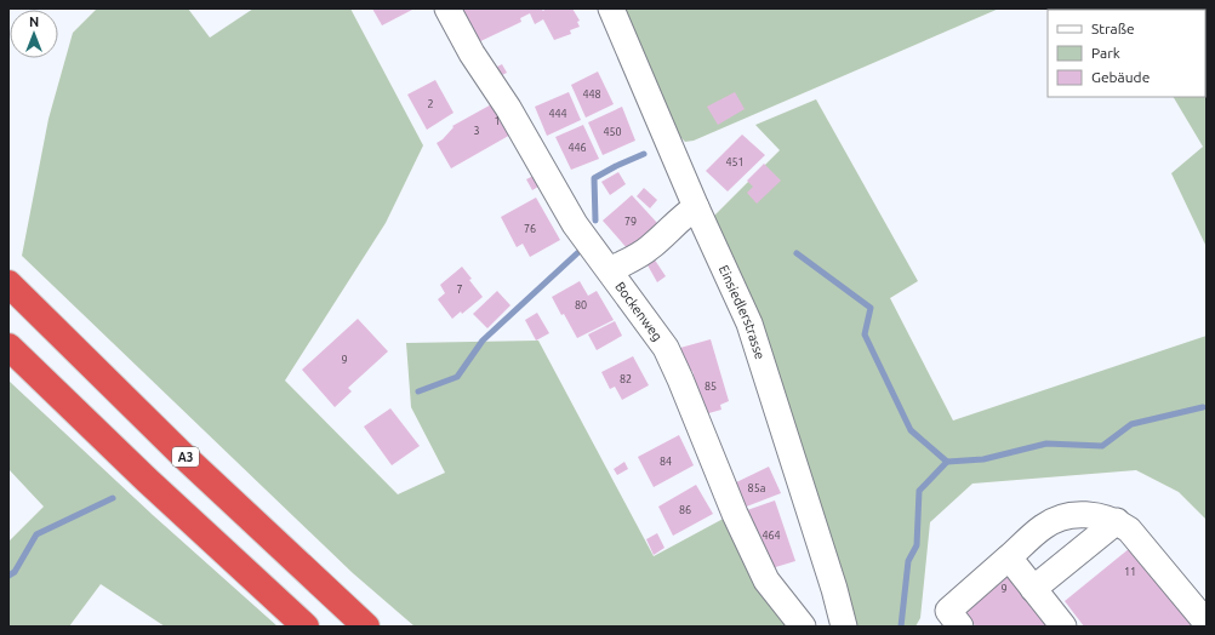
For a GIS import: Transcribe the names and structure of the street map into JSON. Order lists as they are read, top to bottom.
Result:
{
  "streets": {
    "highway": ["A3"],
    "street": ["Bockenweg", "Einsiedlerstrasse"]
  },
  "house_numbers": [
    "448",
    "2",
    "444",
    "1",
    "3",
    "450",
    "446",
    "451",
    "79",
    "76",
    "7",
    "80",
    "9",
    "82",
    "85",
    "84",
    "85a",
    "86",
    "464",
    "11",
    "9"
  ],
  "legend": ["Straße", "Park", "Gebäude"],
  "north": "top"
}
